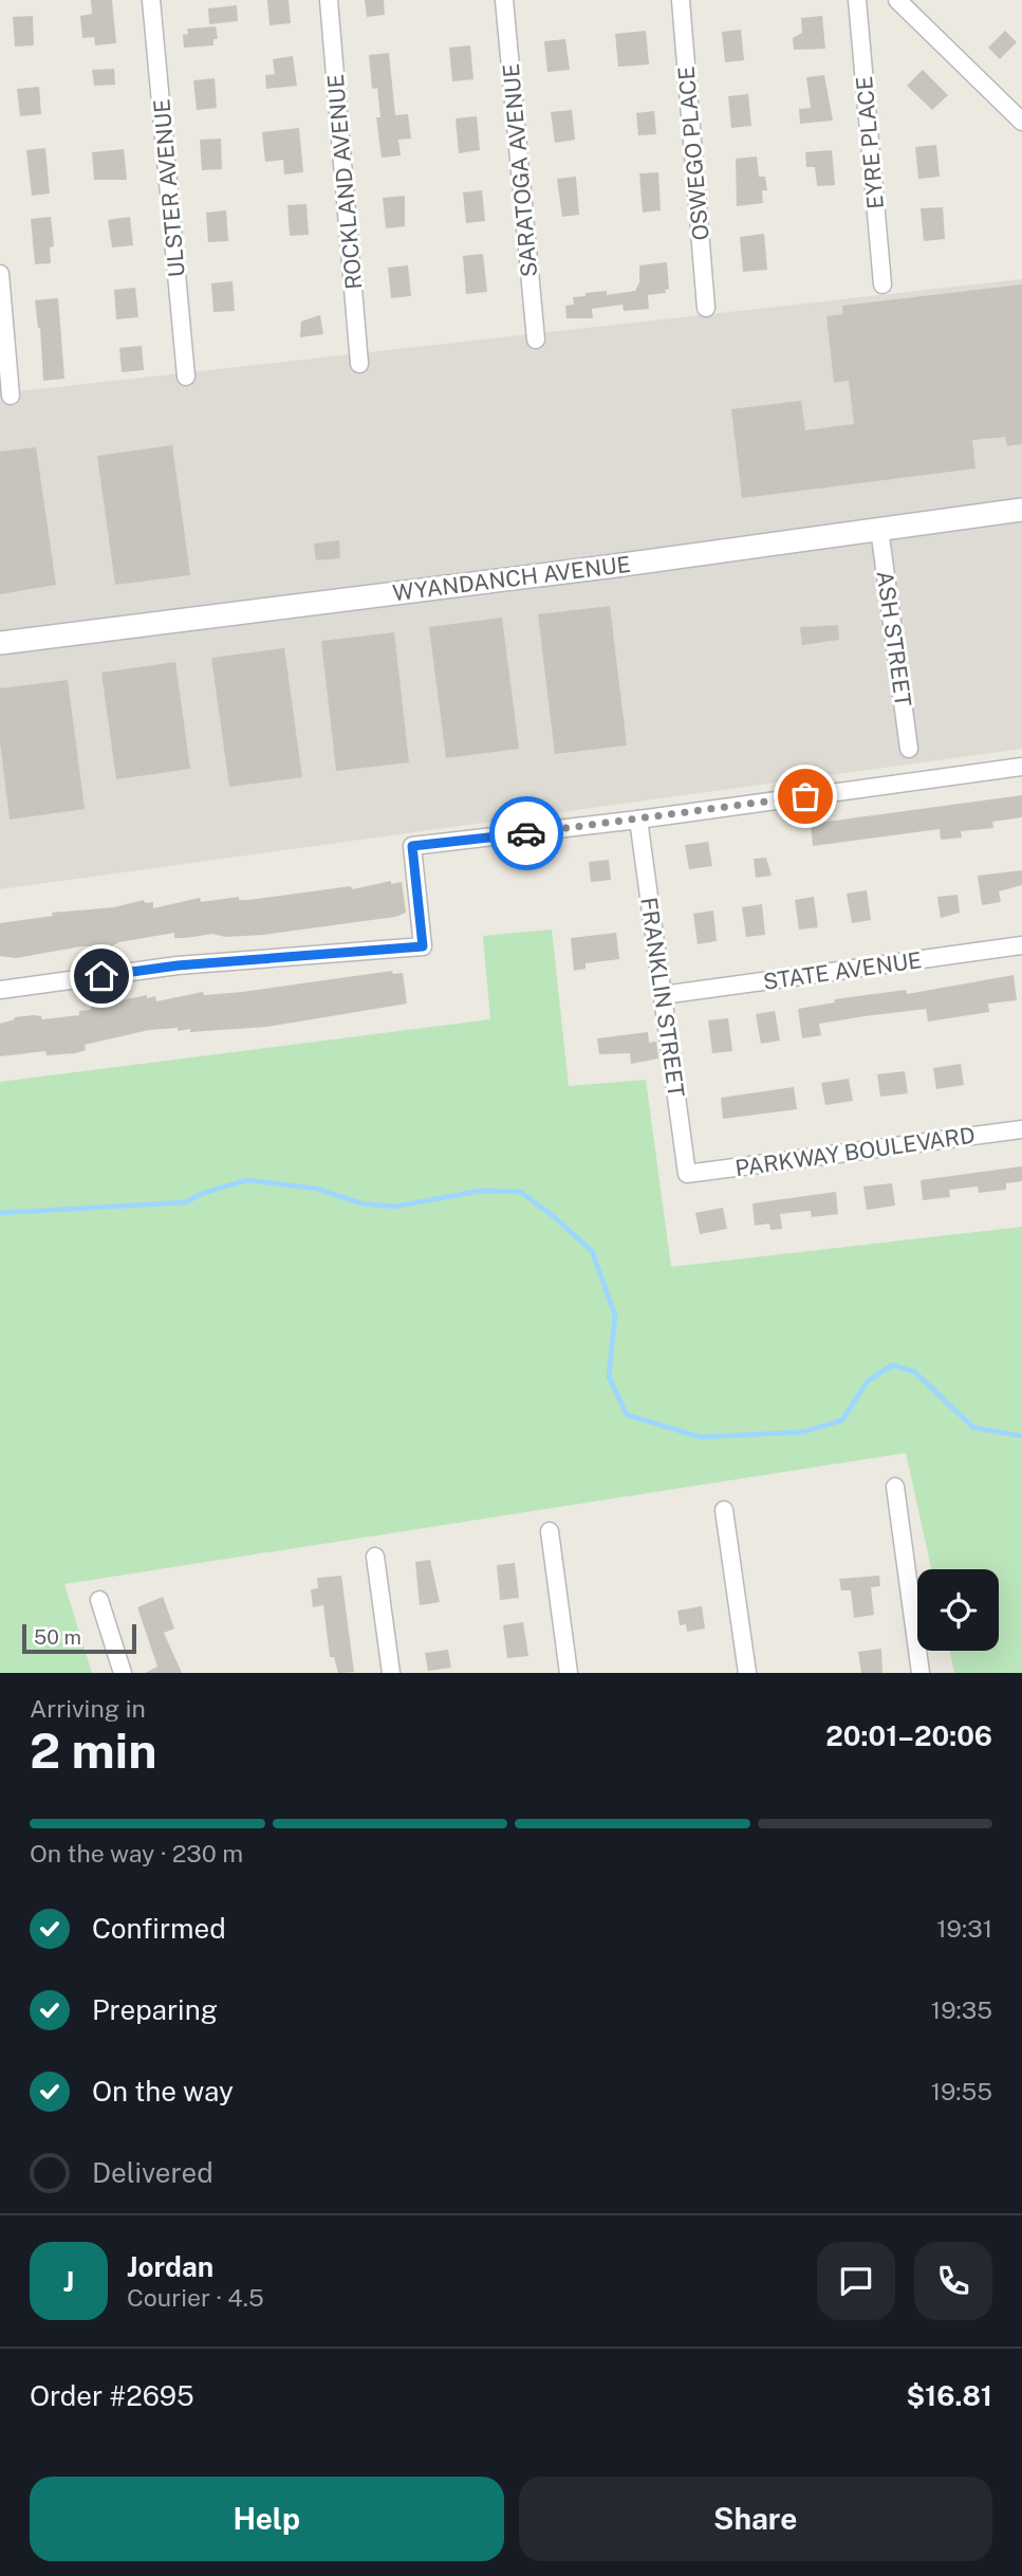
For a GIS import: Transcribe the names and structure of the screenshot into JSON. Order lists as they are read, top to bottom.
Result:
{
  "streets": {
    "street": [
      "EYRE PLACE",
      "OSWEGO PLACE",
      "SARATOGA AVENUE",
      "ROCKLAND AVENUE",
      "ULSTER AVENUE",
      "WYANDANCH AVENUE",
      "ASH STREET",
      "STATE AVENUE",
      "FRANKLIN STREET",
      "PARKWAY BOULEVARD"
    ]
  },
  "crossings": [
    ["WYANDANCH AVENUE", "ASH STREET"],
    ["STATE AVENUE", "FRANKLIN STREET"],
    ["FRANKLIN STREET", "PARKWAY BOULEVARD"]
  ],
  "scale_bar": "50 m",
  "page": {
    "scale": "50 m",
    "heading": ["2 min", "Arriving in", "20:01–20:06"],
    "panel": [
      "Jordan",
      "Courier · 4.5",
      "Order #2695",
      "$16.81"
    ],
    "bar": "On the way · 230 m",
    "list": [
      ["Confirmed", "19:31"],
      ["Preparing", "19:35"],
      ["On the way", "19:55"],
      "Delivered"
    ],
    "round": "J",
    "buttons": ["Help", "Share"]
  }
}
